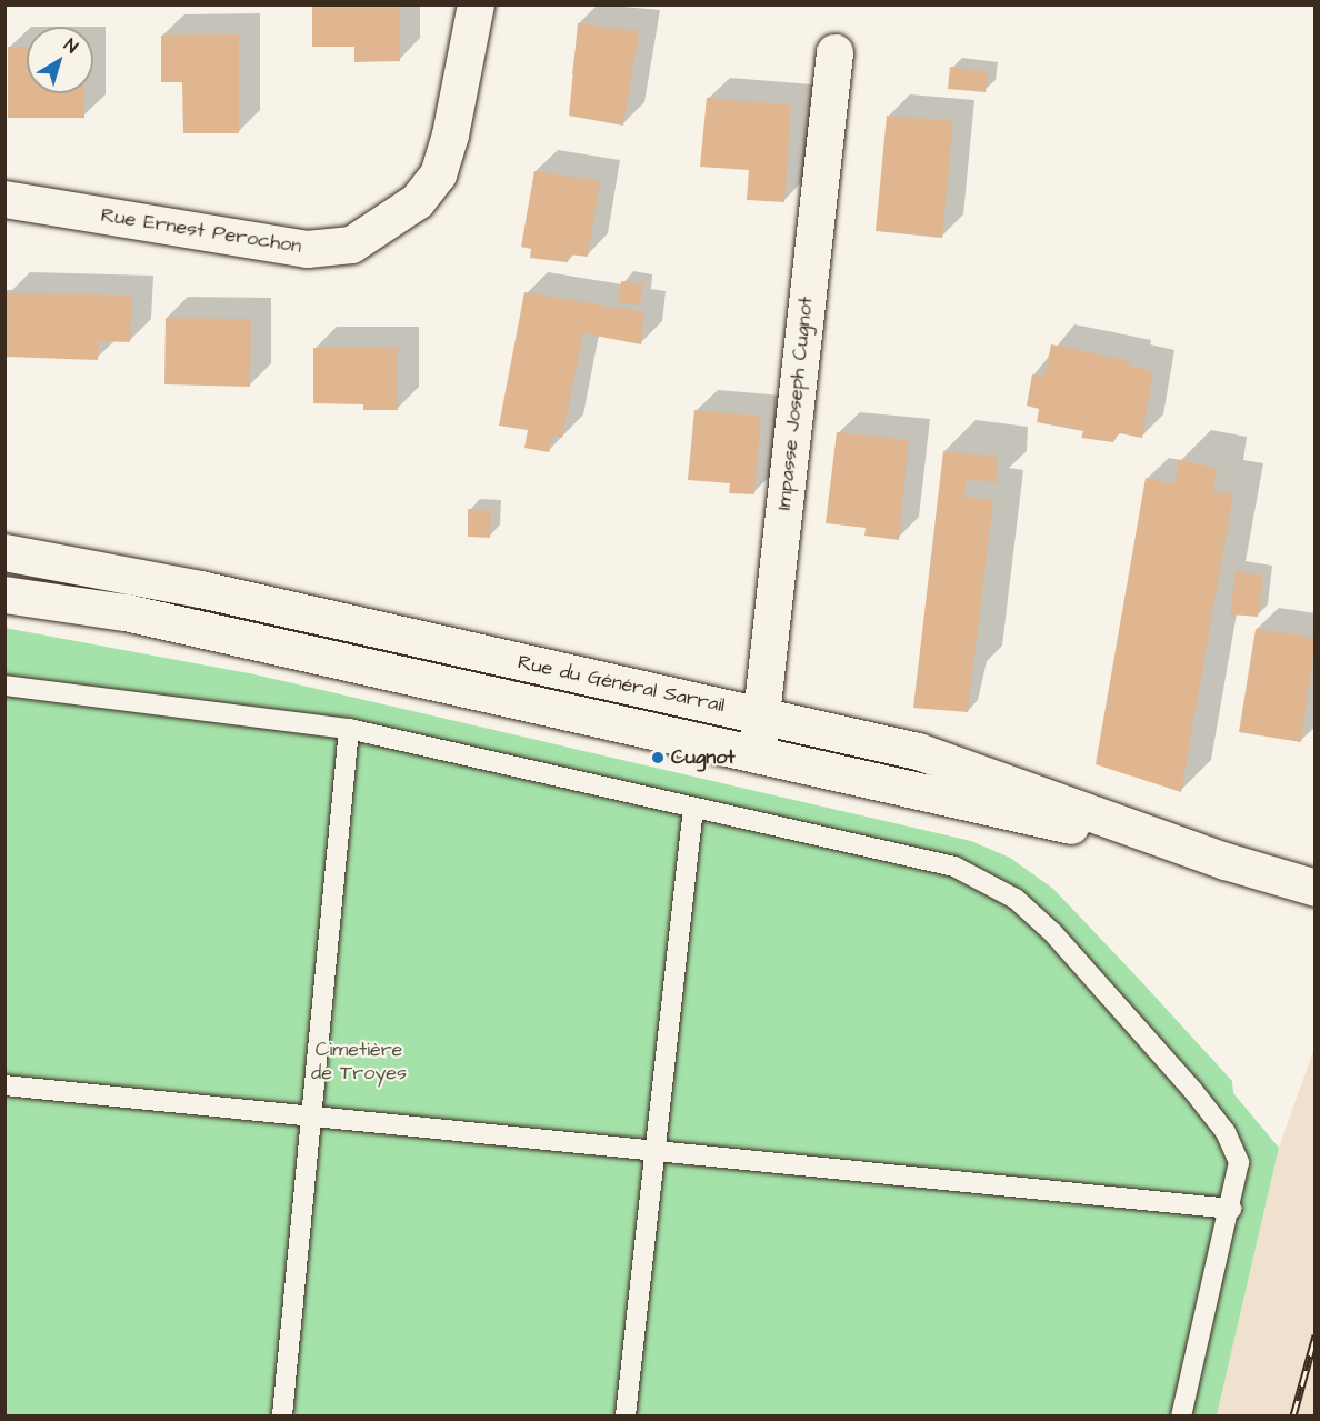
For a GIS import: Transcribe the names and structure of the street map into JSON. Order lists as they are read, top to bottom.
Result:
{
  "streets": {
    "street": ["Rue Ernest Perochon", "Impasse Joseph Cugnot", "Rue du Général Sarrail"]
  },
  "crossings": [
    ["Impasse Joseph Cugnot", "Rue du Général Sarrail"]
  ],
  "parks": ["Cimetière de Troyes"],
  "places": ["Cugnot"],
  "north": "top right"
}
